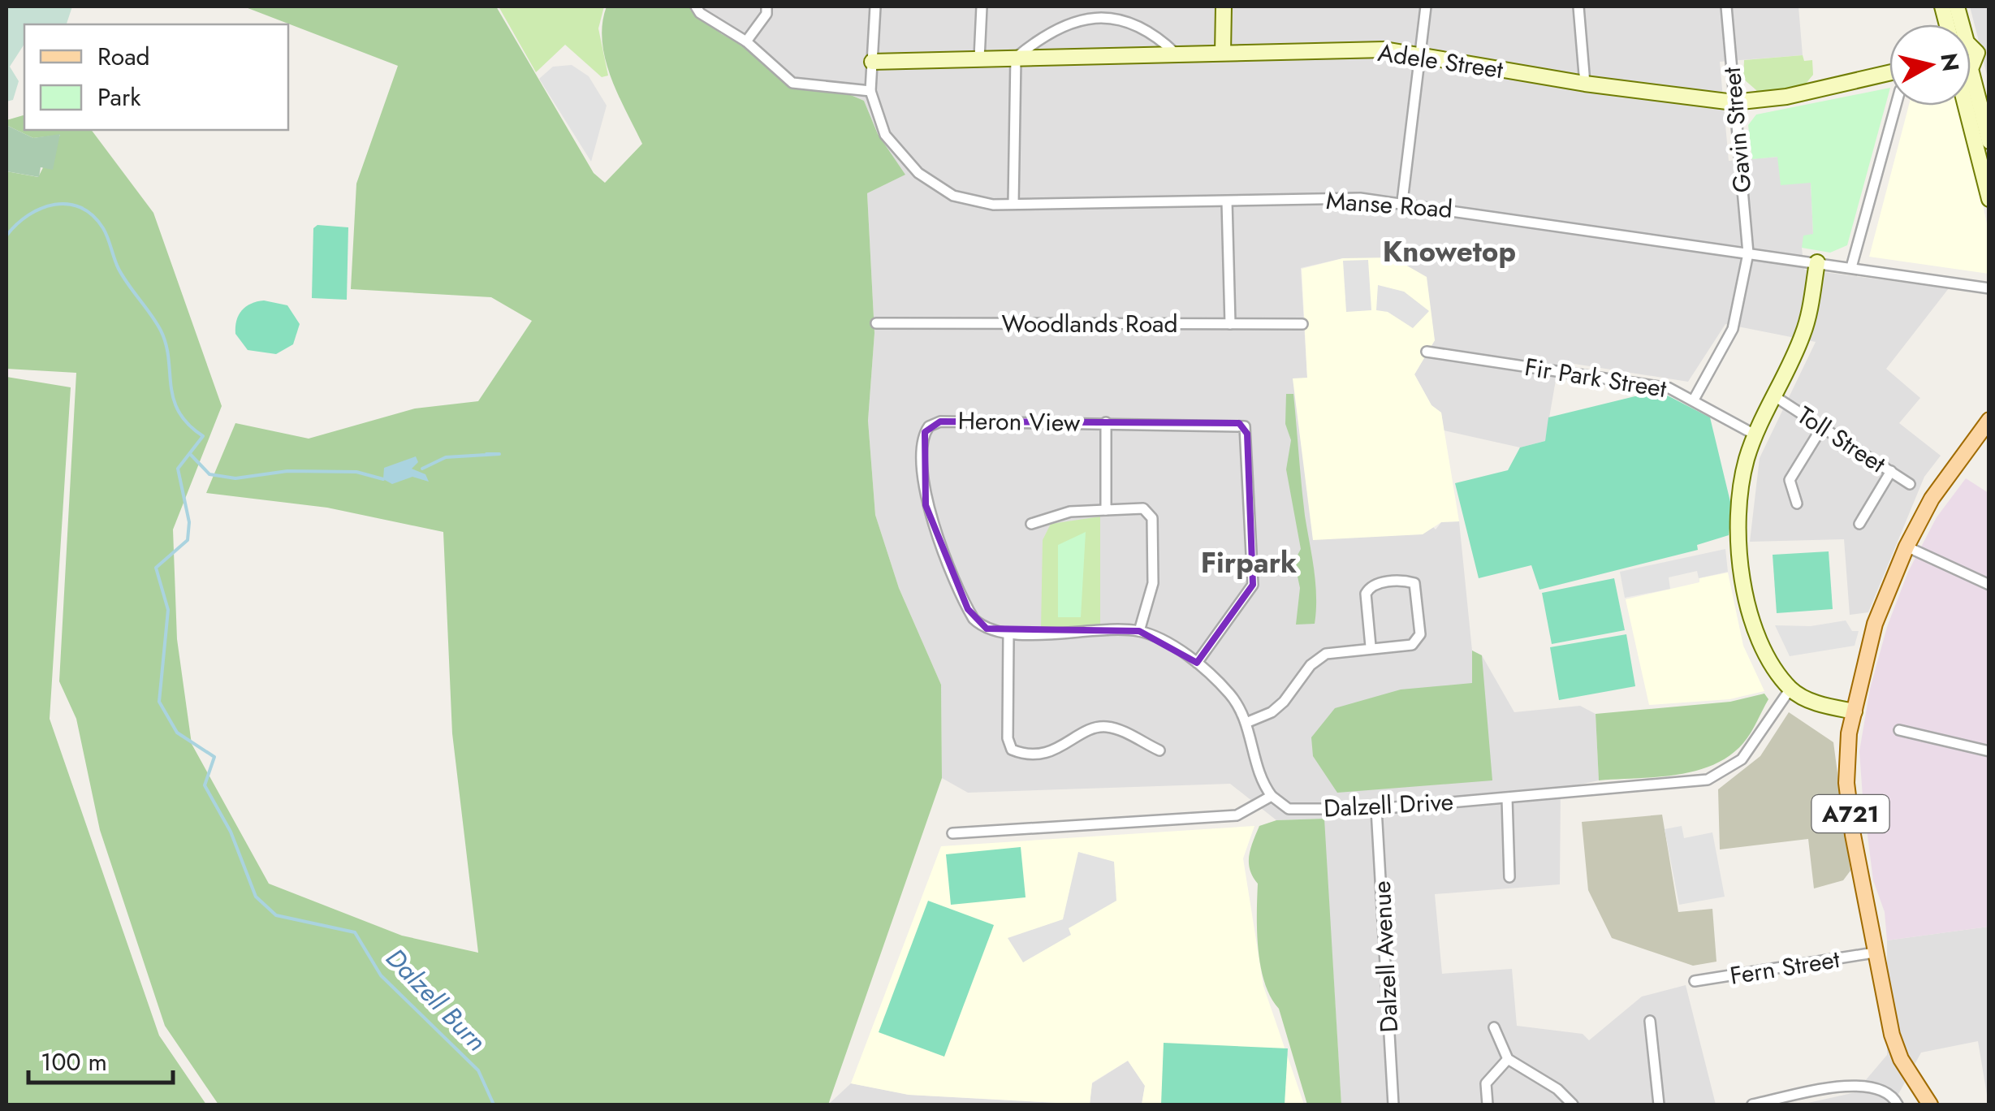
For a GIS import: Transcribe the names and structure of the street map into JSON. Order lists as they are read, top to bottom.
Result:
{
  "streets": {
    "main road": ["A721"],
    "street": [
      "Adele Street",
      "Gavin Street",
      "Manse Road",
      "Woodlands Road",
      "Fir Park Street",
      "Heron View",
      "Toll Street",
      "Dalzell Drive",
      "Dalzell Avenue",
      "Fern Street"
    ]
  },
  "crossings": [
    ["Adele Street", "Gavin Street"],
    ["Adele Street", "Manse Road"],
    ["Gavin Street", "Manse Road"],
    ["Gavin Street", "Fir Park Street"],
    ["Heron View", "Dalzell Drive"],
    ["Dalzell Drive", "Dalzell Avenue"],
    ["A721", "Fern Street"]
  ],
  "districts": ["Knowetop", "Firpark"],
  "water": ["Dalzell Burn"],
  "legend": ["Road", "Park"],
  "scale_bar": "100 m",
  "north": "right"
}
